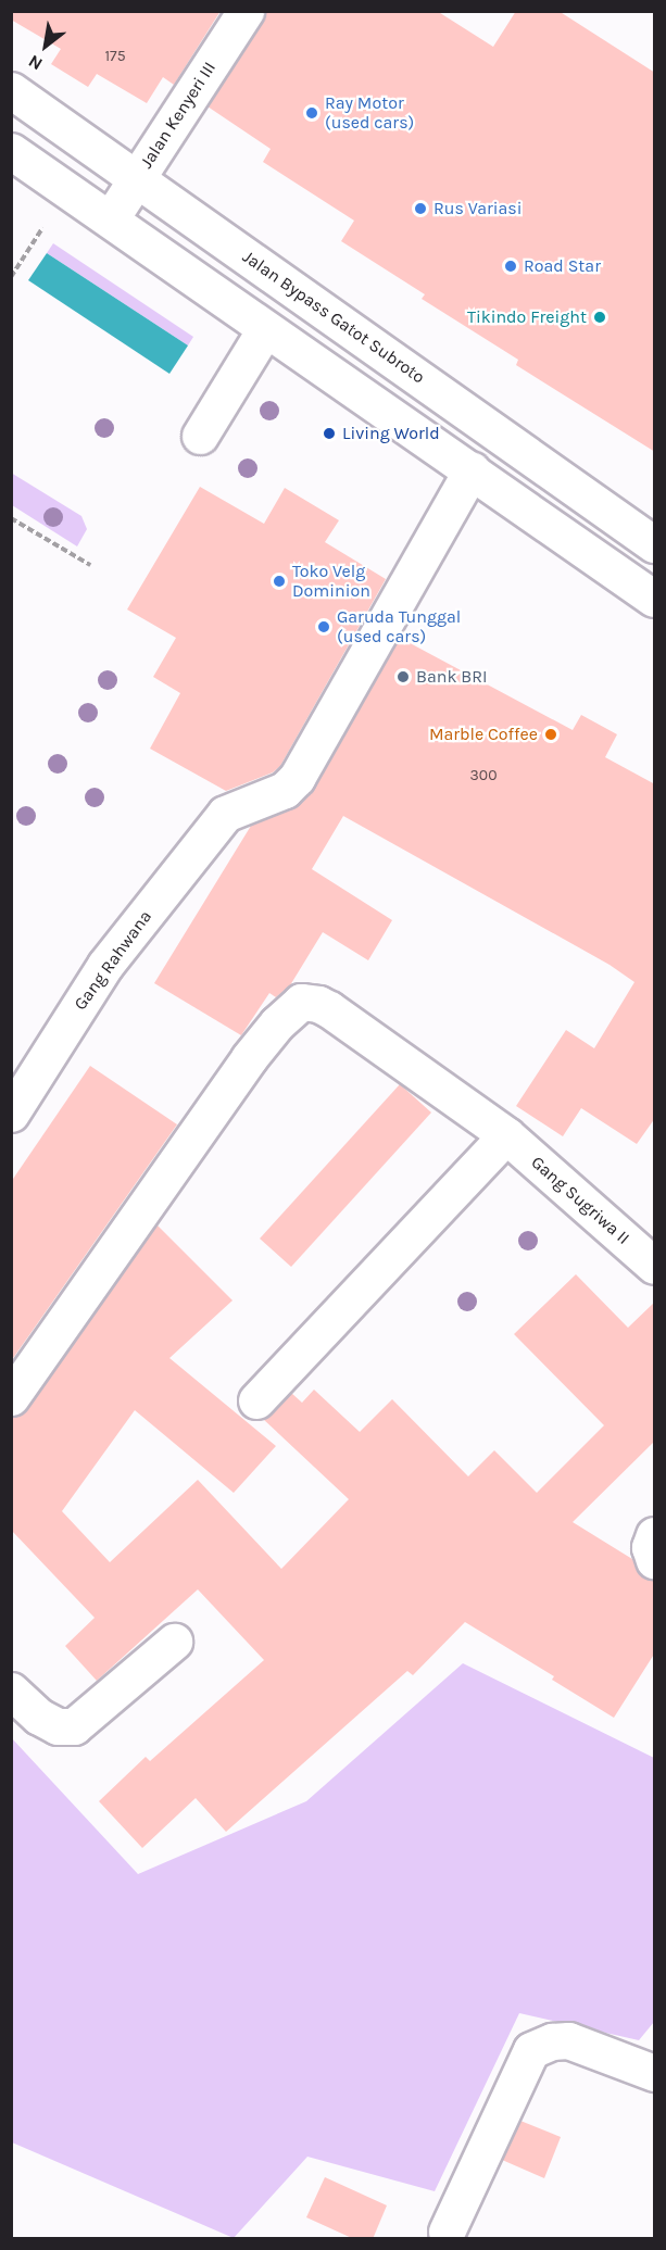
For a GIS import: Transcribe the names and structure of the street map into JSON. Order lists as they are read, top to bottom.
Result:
{
  "streets": {
    "main road": [
      "Jalan Kenyeri III",
      "Jalan Bypass Gatot Subroto",
      "Gang Rahwana",
      "Gang Sugriwa II"
    ]
  },
  "crossings": [
    ["Jalan Kenyeri III", "Jalan Bypass Gatot Subroto"]
  ],
  "places": [
    "Ray Motor (used cars)",
    "Rus Variasi",
    "Road Star",
    "Tikindo Freight",
    "Living World",
    "Toko Velg Dominion",
    "Garuda Tunggal (used cars)",
    "Bank BRI",
    "Marble Coffee"
  ],
  "house_numbers": ["175", "300"],
  "north": "bottom left"
}
